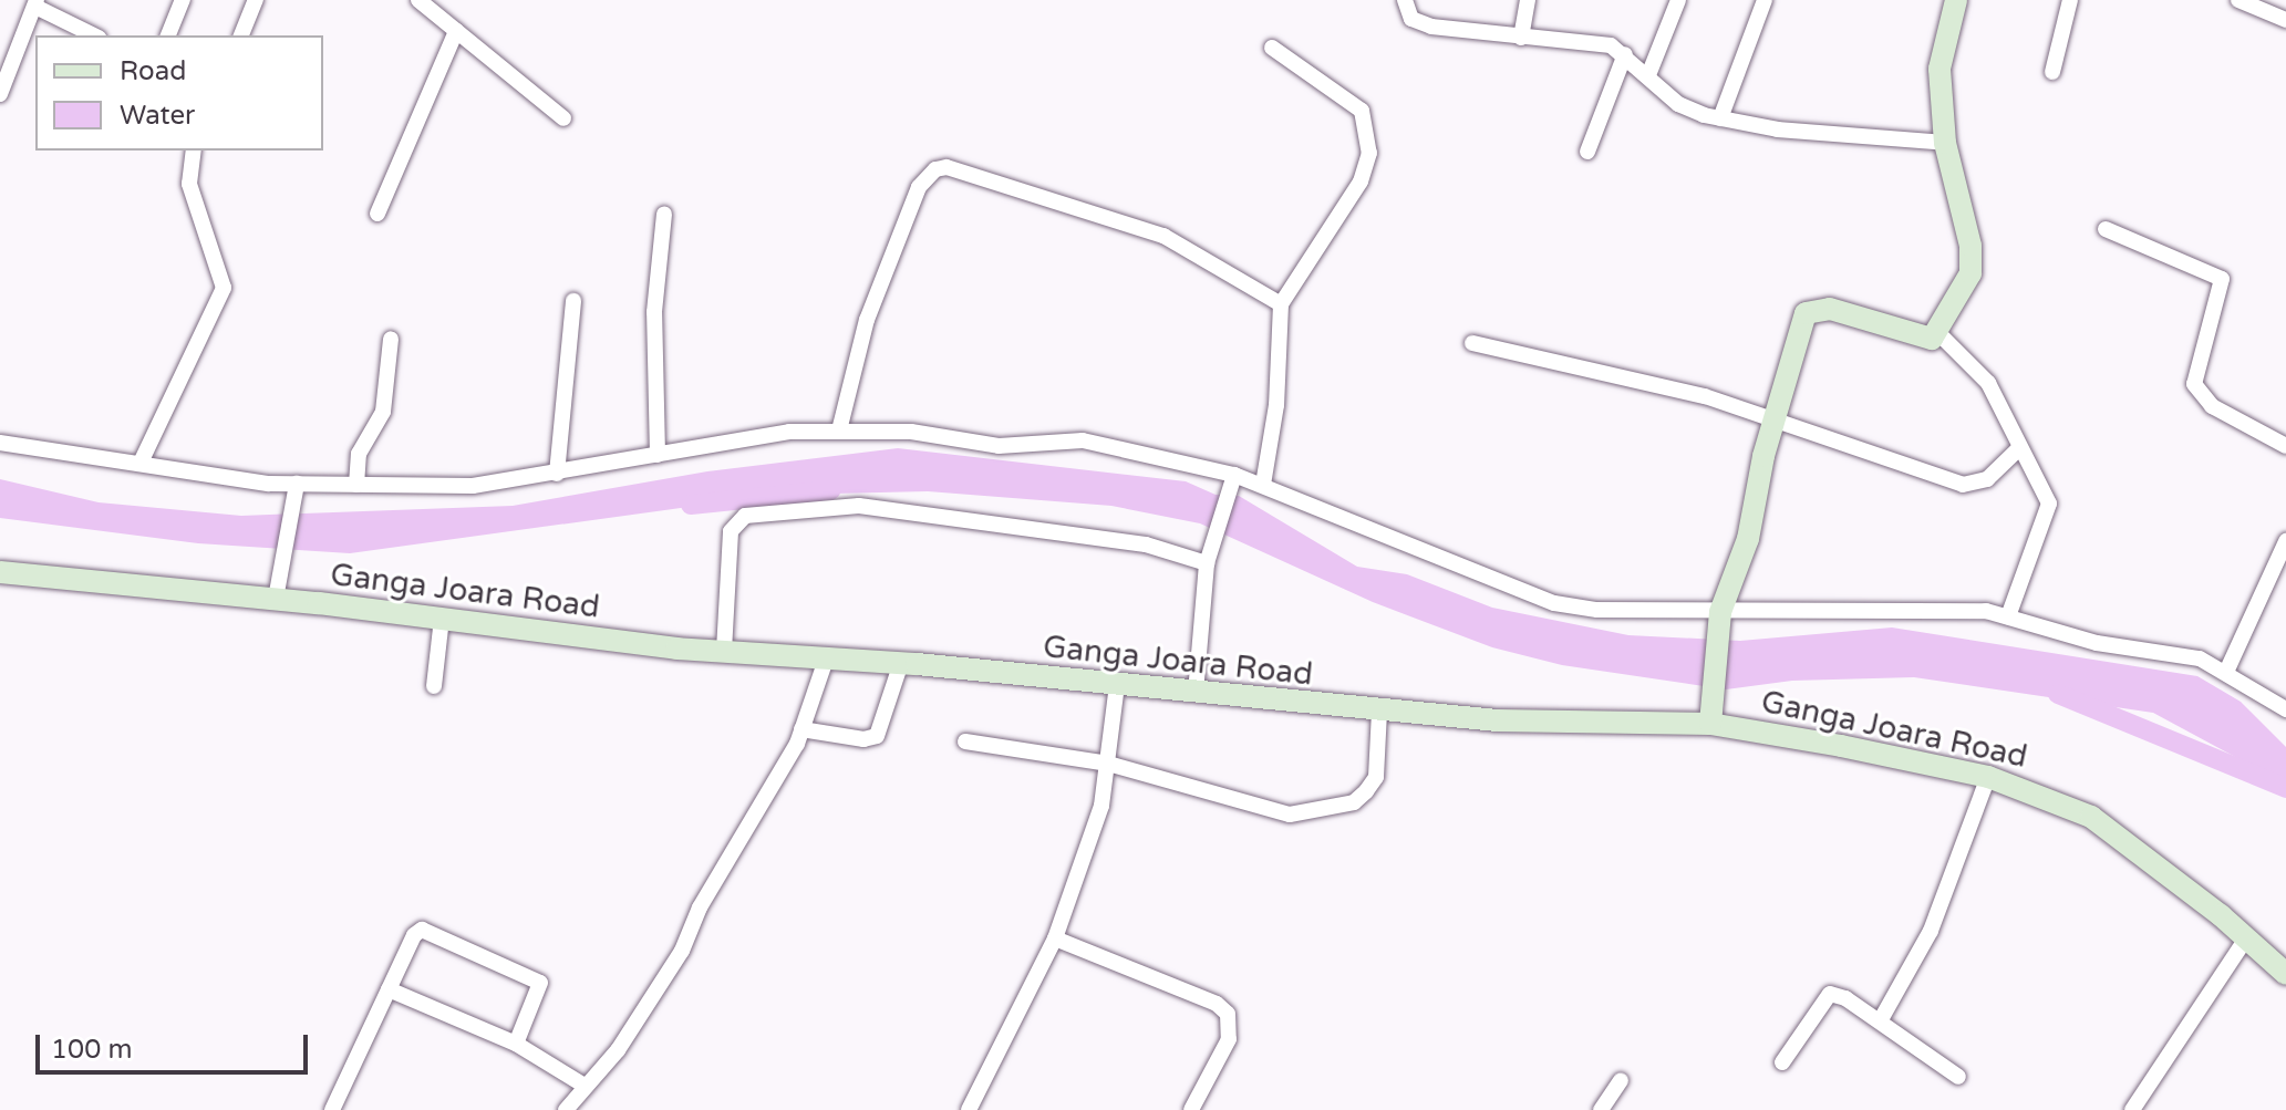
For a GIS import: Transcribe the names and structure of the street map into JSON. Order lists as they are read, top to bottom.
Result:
{
  "streets": {
    "main road": ["Ganga Joara Road"]
  },
  "legend": ["Road", "Water"],
  "scale_bar": "100 m"
}
